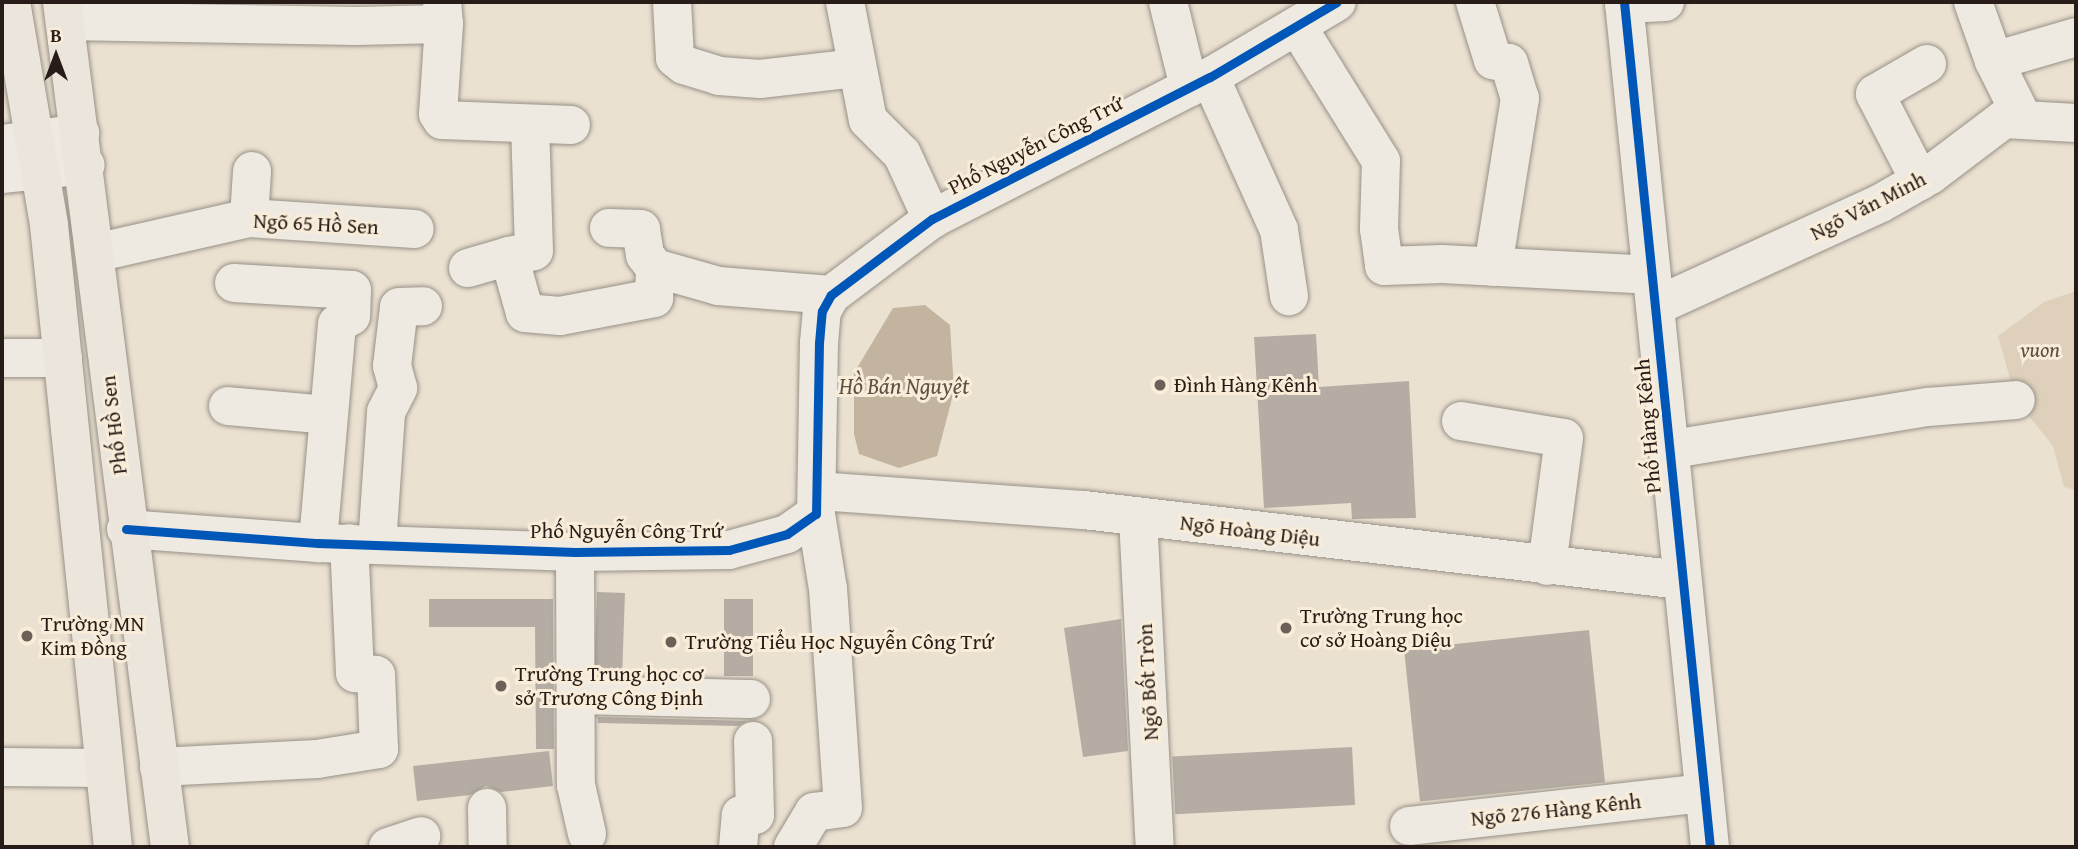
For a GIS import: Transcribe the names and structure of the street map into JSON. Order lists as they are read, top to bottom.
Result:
{
  "streets": {
    "main road": ["Phố Hồ Sen"],
    "street": [
      "Phố Nguyễn Công Trứ",
      "Ngõ Văn Minh",
      "Ngõ 65 Hồ Sen",
      "Phố Hàng Kênh",
      "Ngõ Hoàng Diệu",
      "Ngõ Bốt Tròn",
      "Ngõ 276 Hàng Kênh"
    ]
  },
  "crossings": [
    ["Phố Nguyễn Công Trứ", "Phố Hồ Sen"],
    ["Phố Nguyễn Công Trứ", "Ngõ Hoàng Diệu"],
    ["Ngõ Văn Minh", "Phố Hàng Kênh"],
    ["Ngõ 65 Hồ Sen", "Phố Hồ Sen"],
    ["Phố Hàng Kênh", "Ngõ Hoàng Diệu"],
    ["Phố Hàng Kênh", "Ngõ 276 Hàng Kênh"],
    ["Ngõ Hoàng Diệu", "Ngõ Bốt Tròn"]
  ],
  "water": ["Hồ Bán Nguyệt"],
  "parks": ["vuon"],
  "places": [
    "Đình Hàng Kênh",
    "Trường Trung học cơ sở Hoàng Diệu",
    "Trường MN Kim Đồng",
    "Trường Tiểu Học Nguyễn Công Trứ",
    "Trường Trung học cơ sở Trương Công Định"
  ],
  "north": "top"
}
